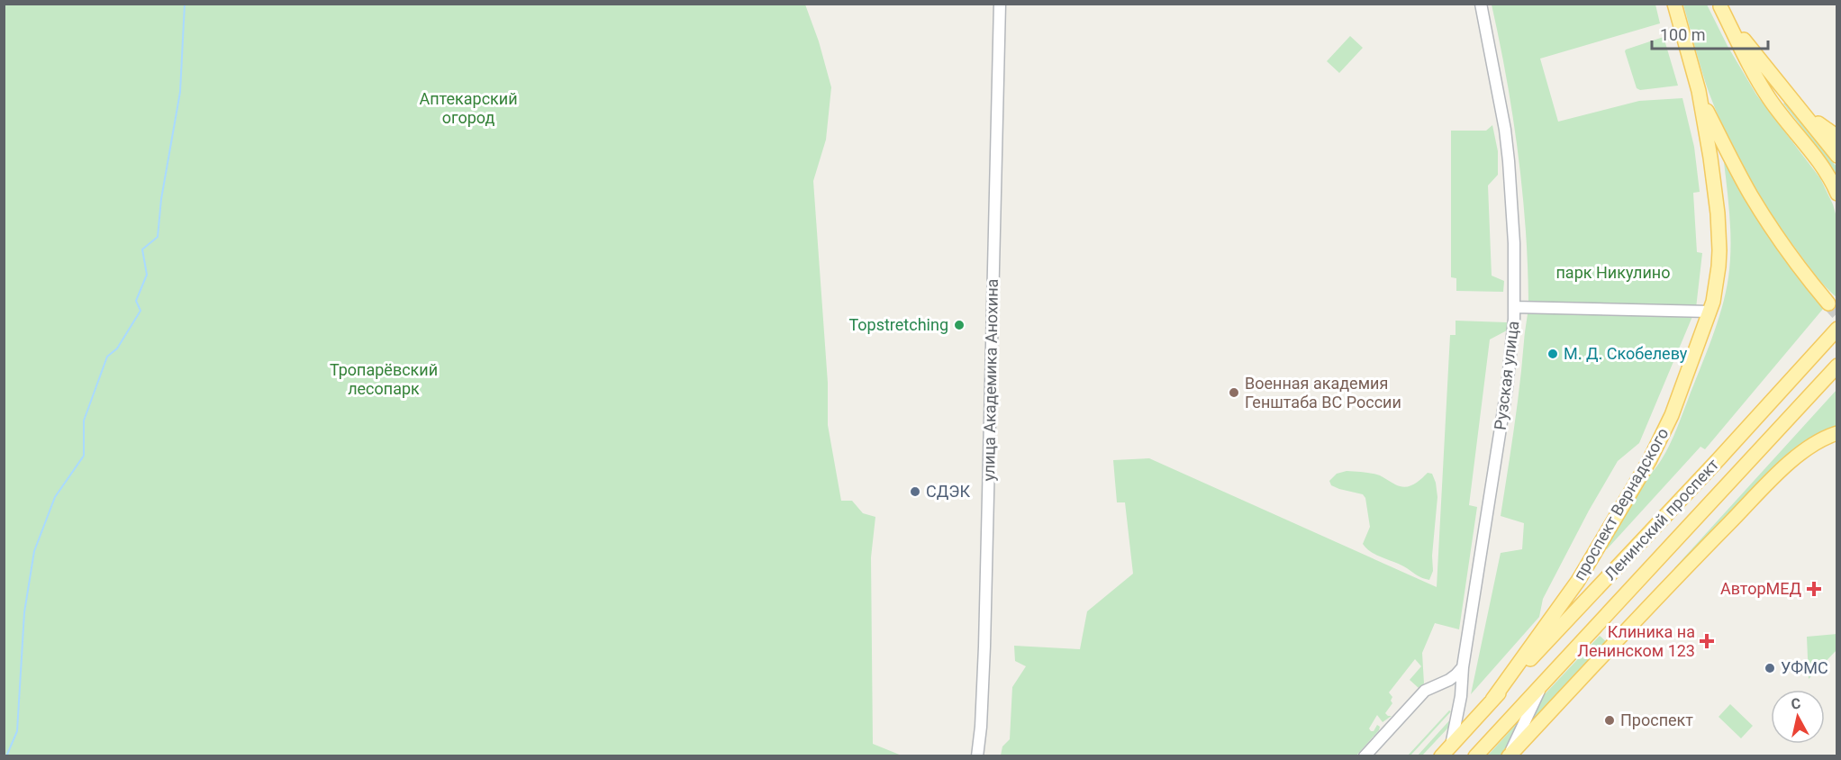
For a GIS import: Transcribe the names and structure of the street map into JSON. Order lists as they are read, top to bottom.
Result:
{
  "streets": {
    "main road": ["проспект Вернадского", "Ленинский проспект"],
    "street": ["Рузская улица", "улица Академика Анохина"]
  },
  "crossings": [
    ["Рузская улица", "Ленинский проспект"],
    ["проспект Вернадского", "Ленинский проспект"]
  ],
  "parks": ["Аптекарский огород", "парк Никулино", "Тропарёвский лесопарк"],
  "places": {
    "other": [
      "Topstretching",
      "М. Д. Скобелеву",
      "Военная академия Генштаба ВС России",
      "СДЭК",
      "УФМС",
      "Проспект"
    ],
    "health": ["АвторМЕД", "Клиника на Ленинском 123"]
  },
  "scale_bar": "100 m",
  "north": "top"
}
